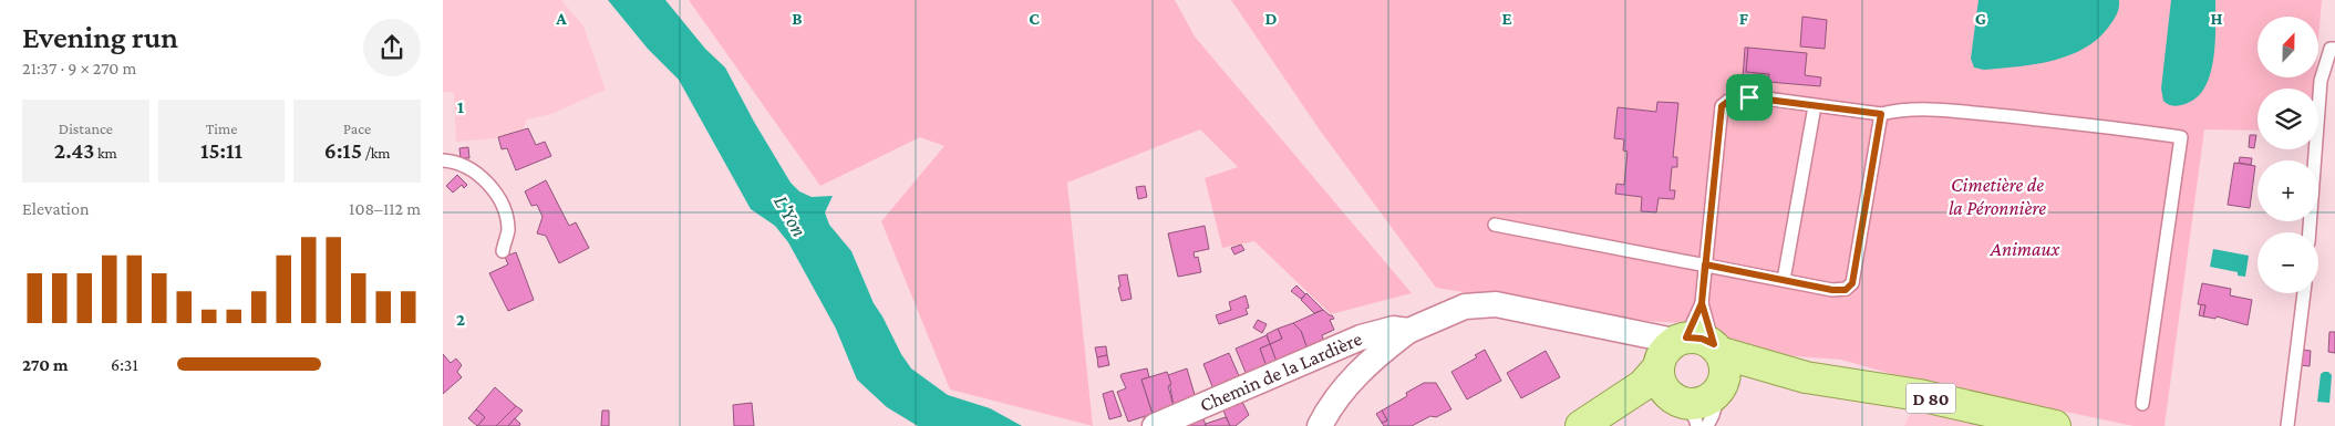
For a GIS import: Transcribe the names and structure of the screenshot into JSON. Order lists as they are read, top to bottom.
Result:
{
  "streets": {
    "main road": ["D 80"],
    "street": ["Chemin de la Lardière"]
  },
  "crossings": [
    ["Chemin de la Lardière", "D 80"]
  ],
  "water": ["L'Yon"],
  "parks": ["Cimetière de la Péronnière", "Animaux"],
  "north": "top",
  "page": {
    "heading": ["Evening run", "21:37 · 9 × 270 m"],
    "map_buttons": ["+", "−"],
    "stats": [
      ["Distance", "2.43 km"],
      ["Time", "15:11"],
      ["Pace", "6:15 /km"]
    ],
    "chart": ["Elevation", "108–112 m"],
    "list": [
      {
        "name": "270 m",
        "note": "6:31"
      }
    ]
  },
  "grid": {
    "columns": [
      "A",
      "B",
      "C",
      "D",
      "E",
      "F",
      "G",
      "H"
    ],
    "rows": ["1", "2"]
  }
}
